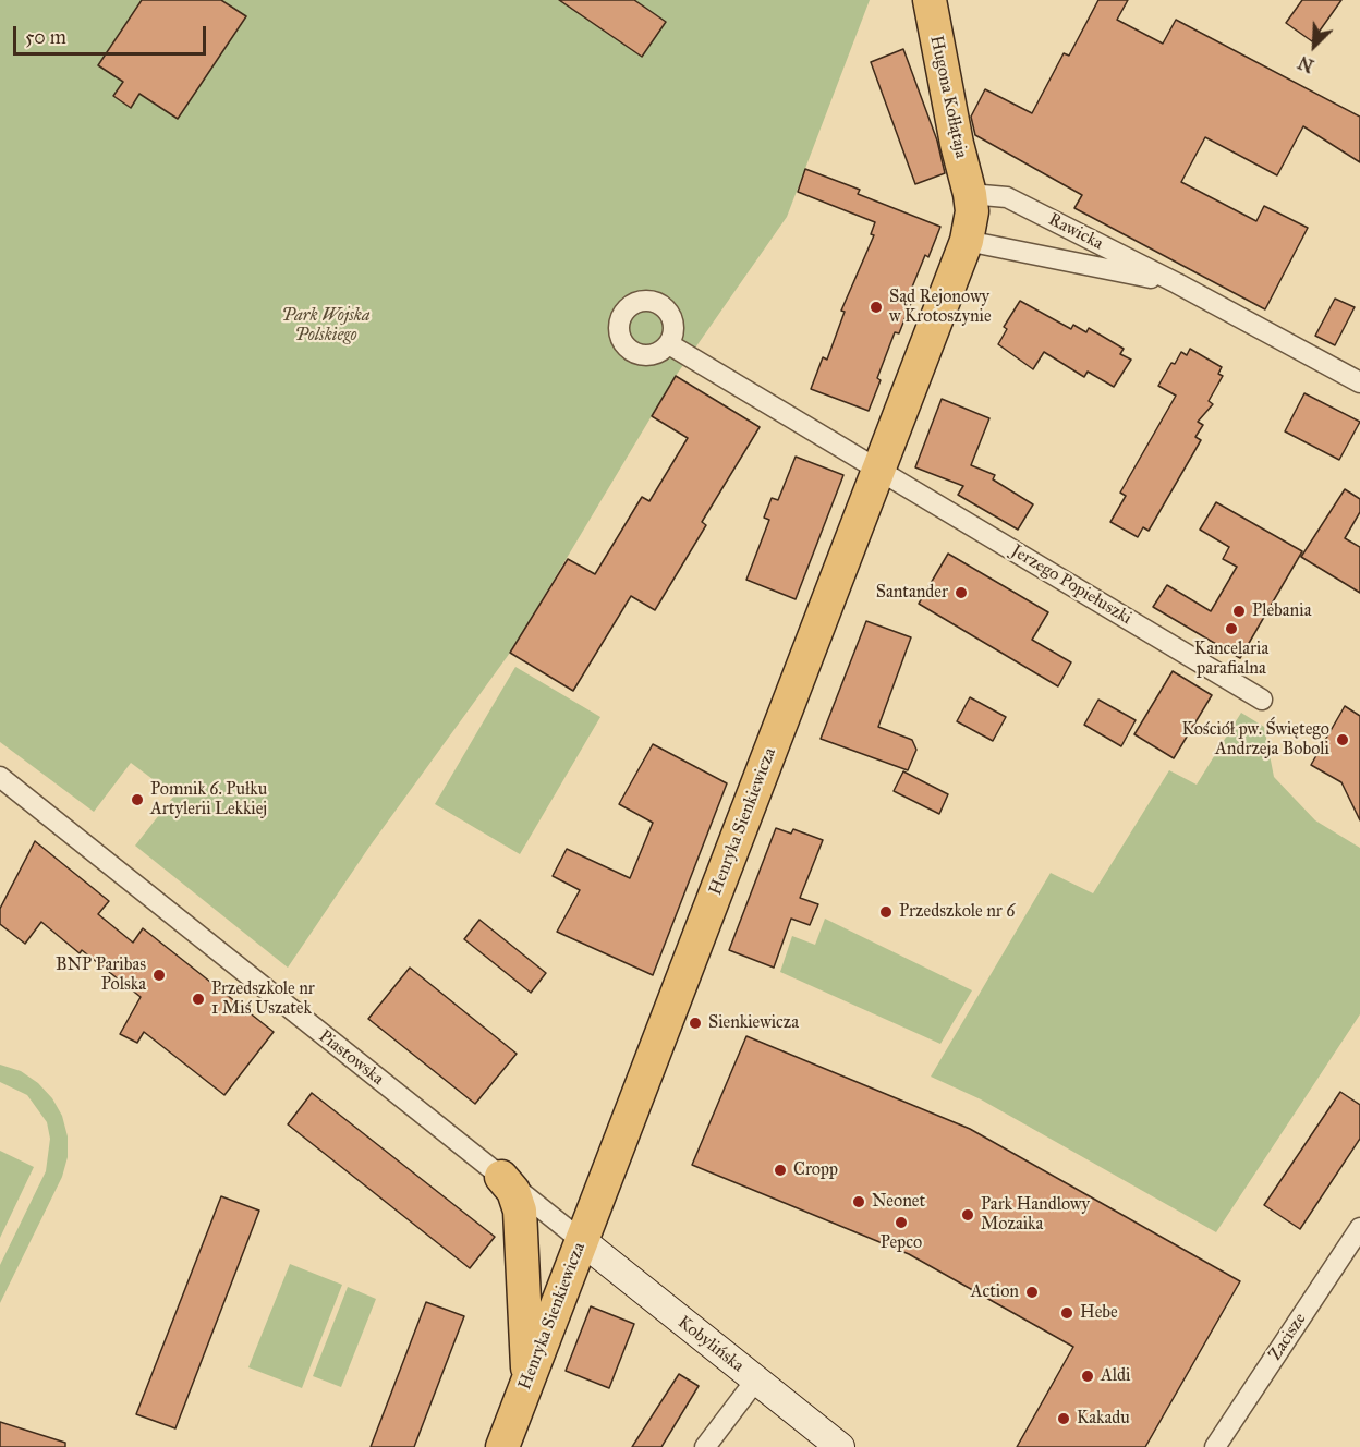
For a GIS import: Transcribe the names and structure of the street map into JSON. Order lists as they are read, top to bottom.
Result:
{
  "streets": {
    "main road": ["Hugona Kołłątaja", "Henryka Sienkiewicza"],
    "street": [
      "Rawicka",
      "Jerzego Popiełuszki",
      "Piastowska",
      "Zacisze",
      "Kobylińska"
    ]
  },
  "crossings": [
    ["Hugona Kołłątaja", "Rawicka"],
    ["Hugona Kołłątaja", "Henryka Sienkiewicza"],
    ["Rawicka", "Henryka Sienkiewicza"],
    ["Jerzego Popiełuszki", "Henryka Sienkiewicza"],
    ["Henryka Sienkiewicza", "Piastowska"],
    ["Henryka Sienkiewicza", "Kobylińska"],
    ["Piastowska", "Kobylińska"]
  ],
  "parks": ["Park Wojska Polskiego"],
  "places": [
    "Sąd Rejonowy w Krotoszynie",
    "Santander",
    "Plebania",
    "Kancelaria parafialna",
    "Kościół pw. Świętego Andrzeja Boboli",
    "Pomnik 6. Pułku Artylerii Lekkiej",
    "Przedszkole nr 6",
    "BNP Paribas Polska",
    "Przedszkole nr 1 Miś Uszatek",
    "Sienkiewicza",
    "Cropp",
    "Neonet",
    "Park Handlowy Mozaika",
    "Pepco",
    "Action",
    "Hebe",
    "Aldi",
    "Kakadu"
  ],
  "scale_bar": "50 m",
  "north": "bottom left"
}
